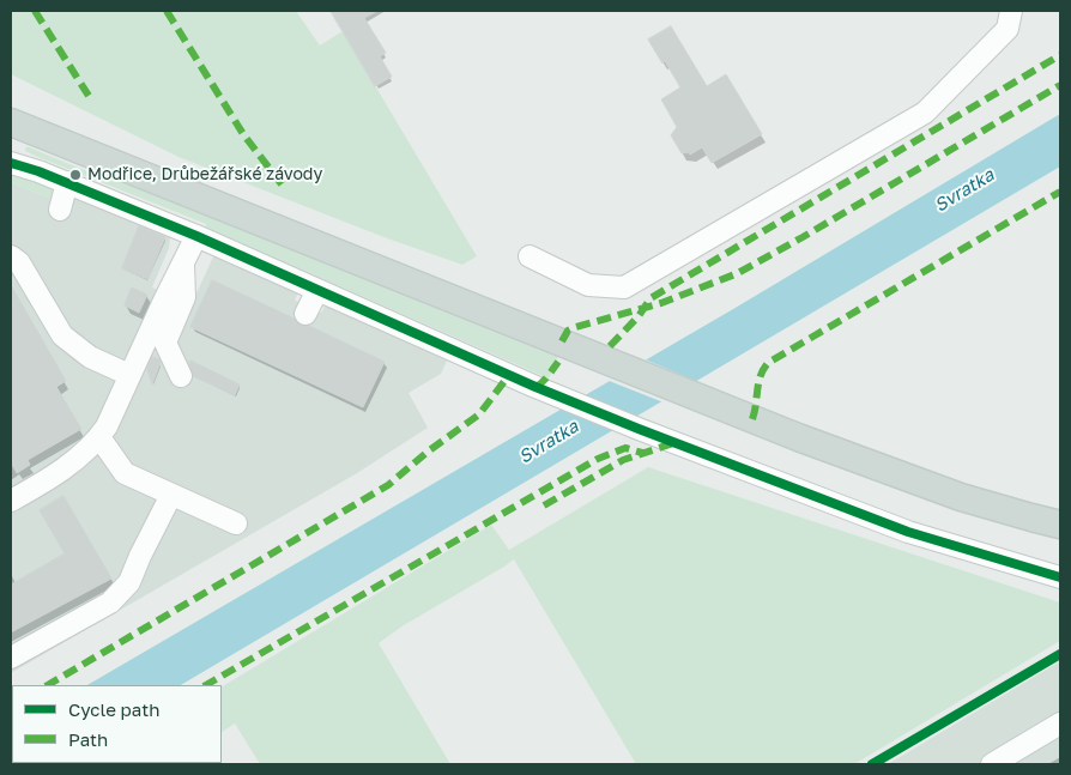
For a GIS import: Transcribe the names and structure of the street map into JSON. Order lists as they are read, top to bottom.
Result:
{
  "water": ["Svratka"],
  "places": ["Modřice, Drůbežářské závody"],
  "legend": ["Cycle path", "Path"]
}
